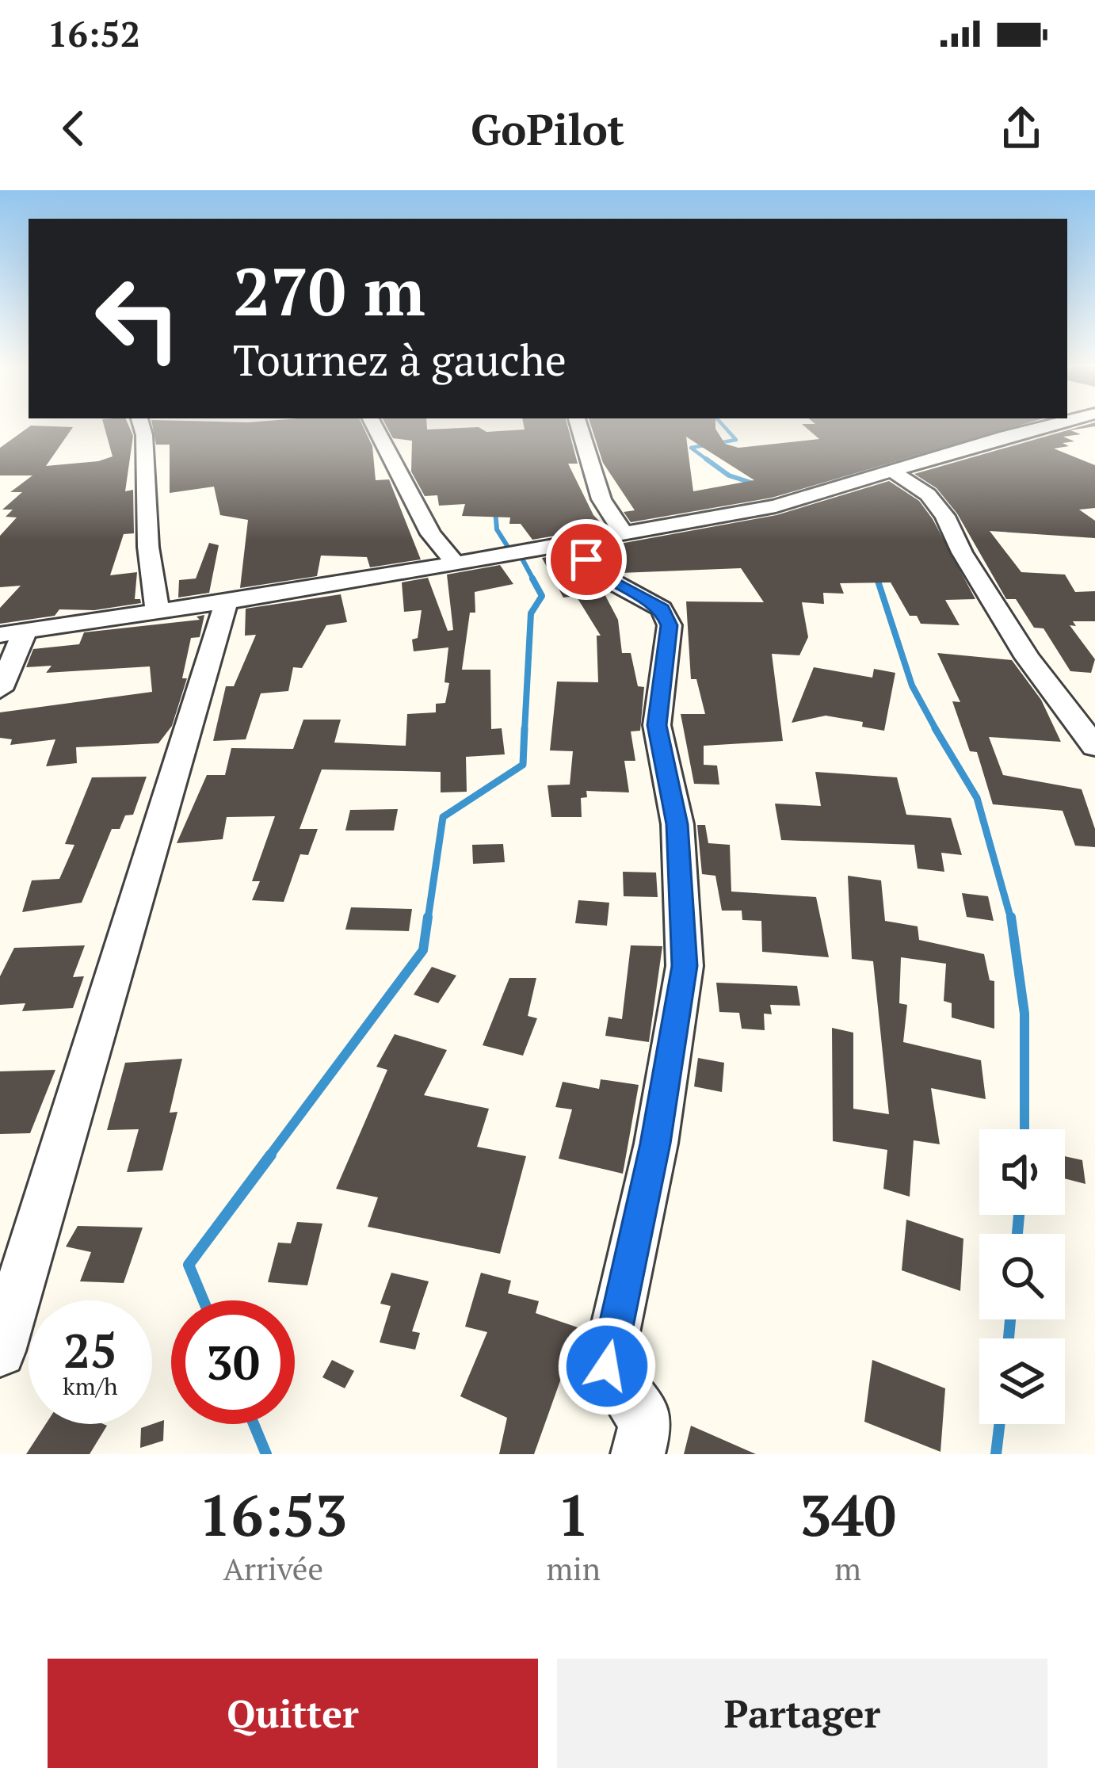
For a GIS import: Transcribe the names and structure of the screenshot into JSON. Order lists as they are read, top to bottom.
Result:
{
  "page": {
    "status": "16:52",
    "header": "GoPilot",
    "turn": ["270 m", "Tournez à gauche"],
    "speed": "25 km/h",
    "limit": "30",
    "eta": [
      "16:53",
      "Arrivée",
      "1",
      "min",
      "340",
      "m"
    ],
    "buttons": ["Quitter", "Partager"]
  }
}
